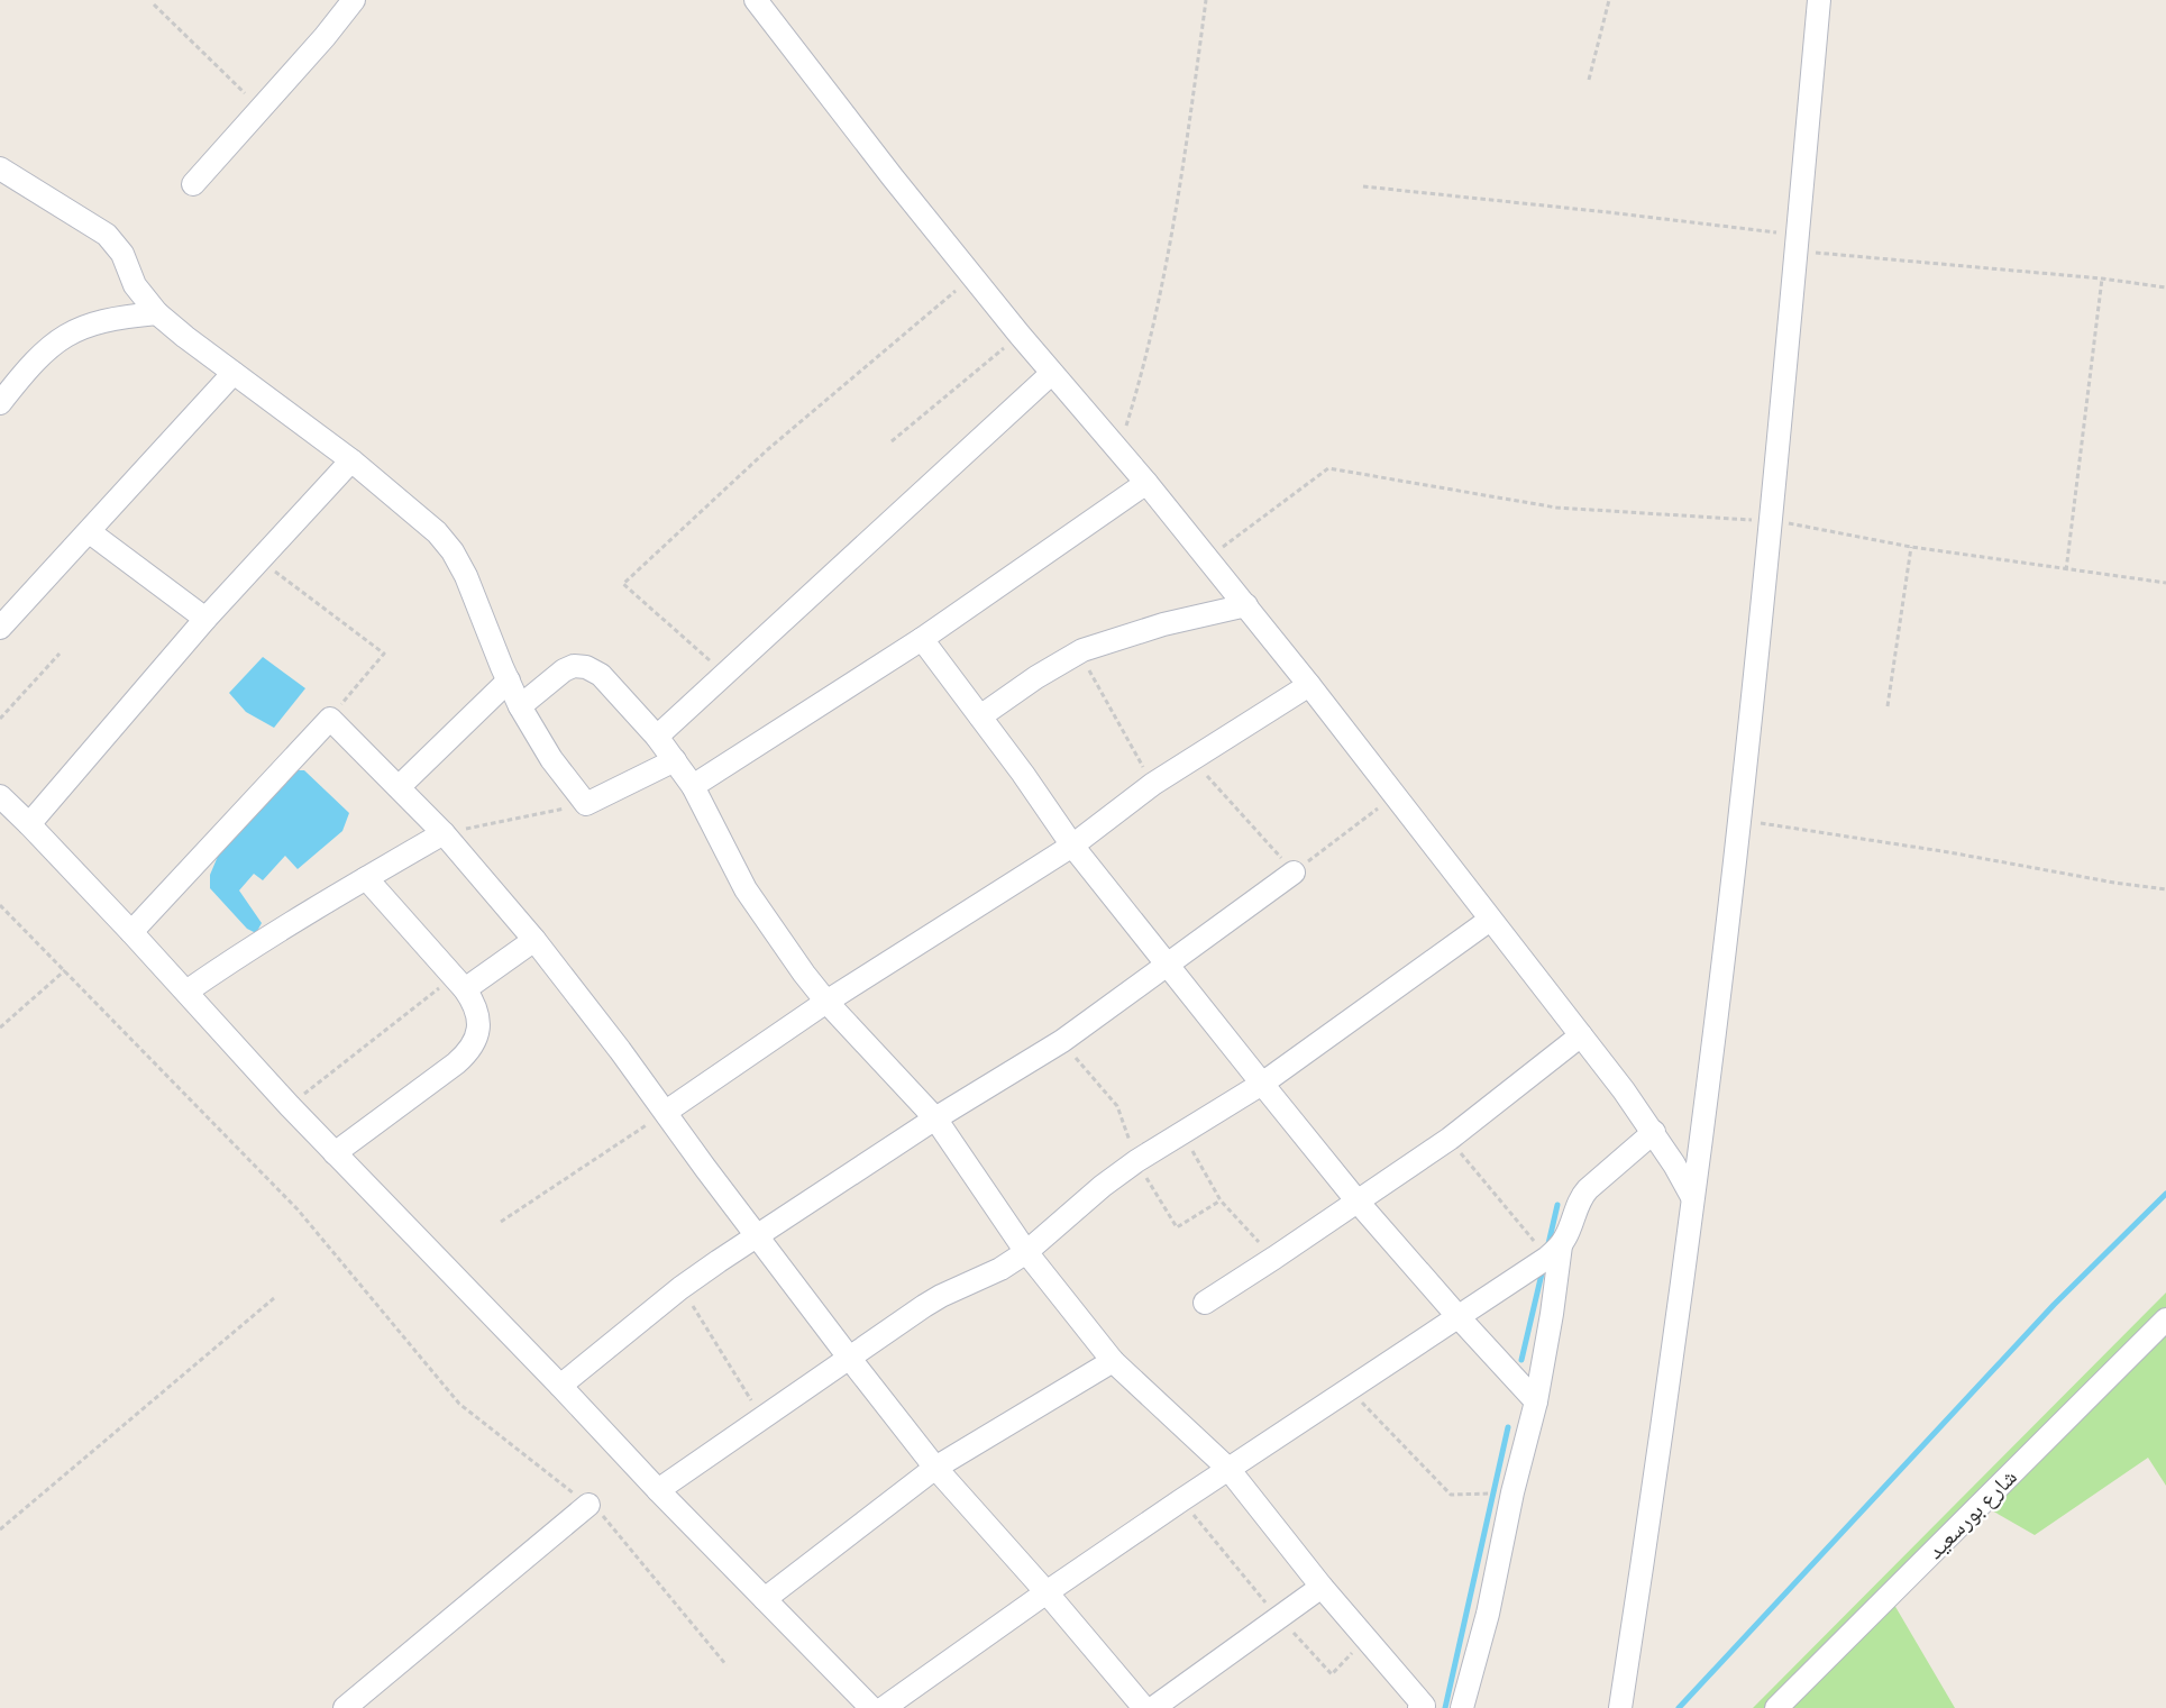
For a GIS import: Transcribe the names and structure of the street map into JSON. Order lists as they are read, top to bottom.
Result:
{
  "streets": {
    "street": ["شارع بورسعيد"]
  }
}
